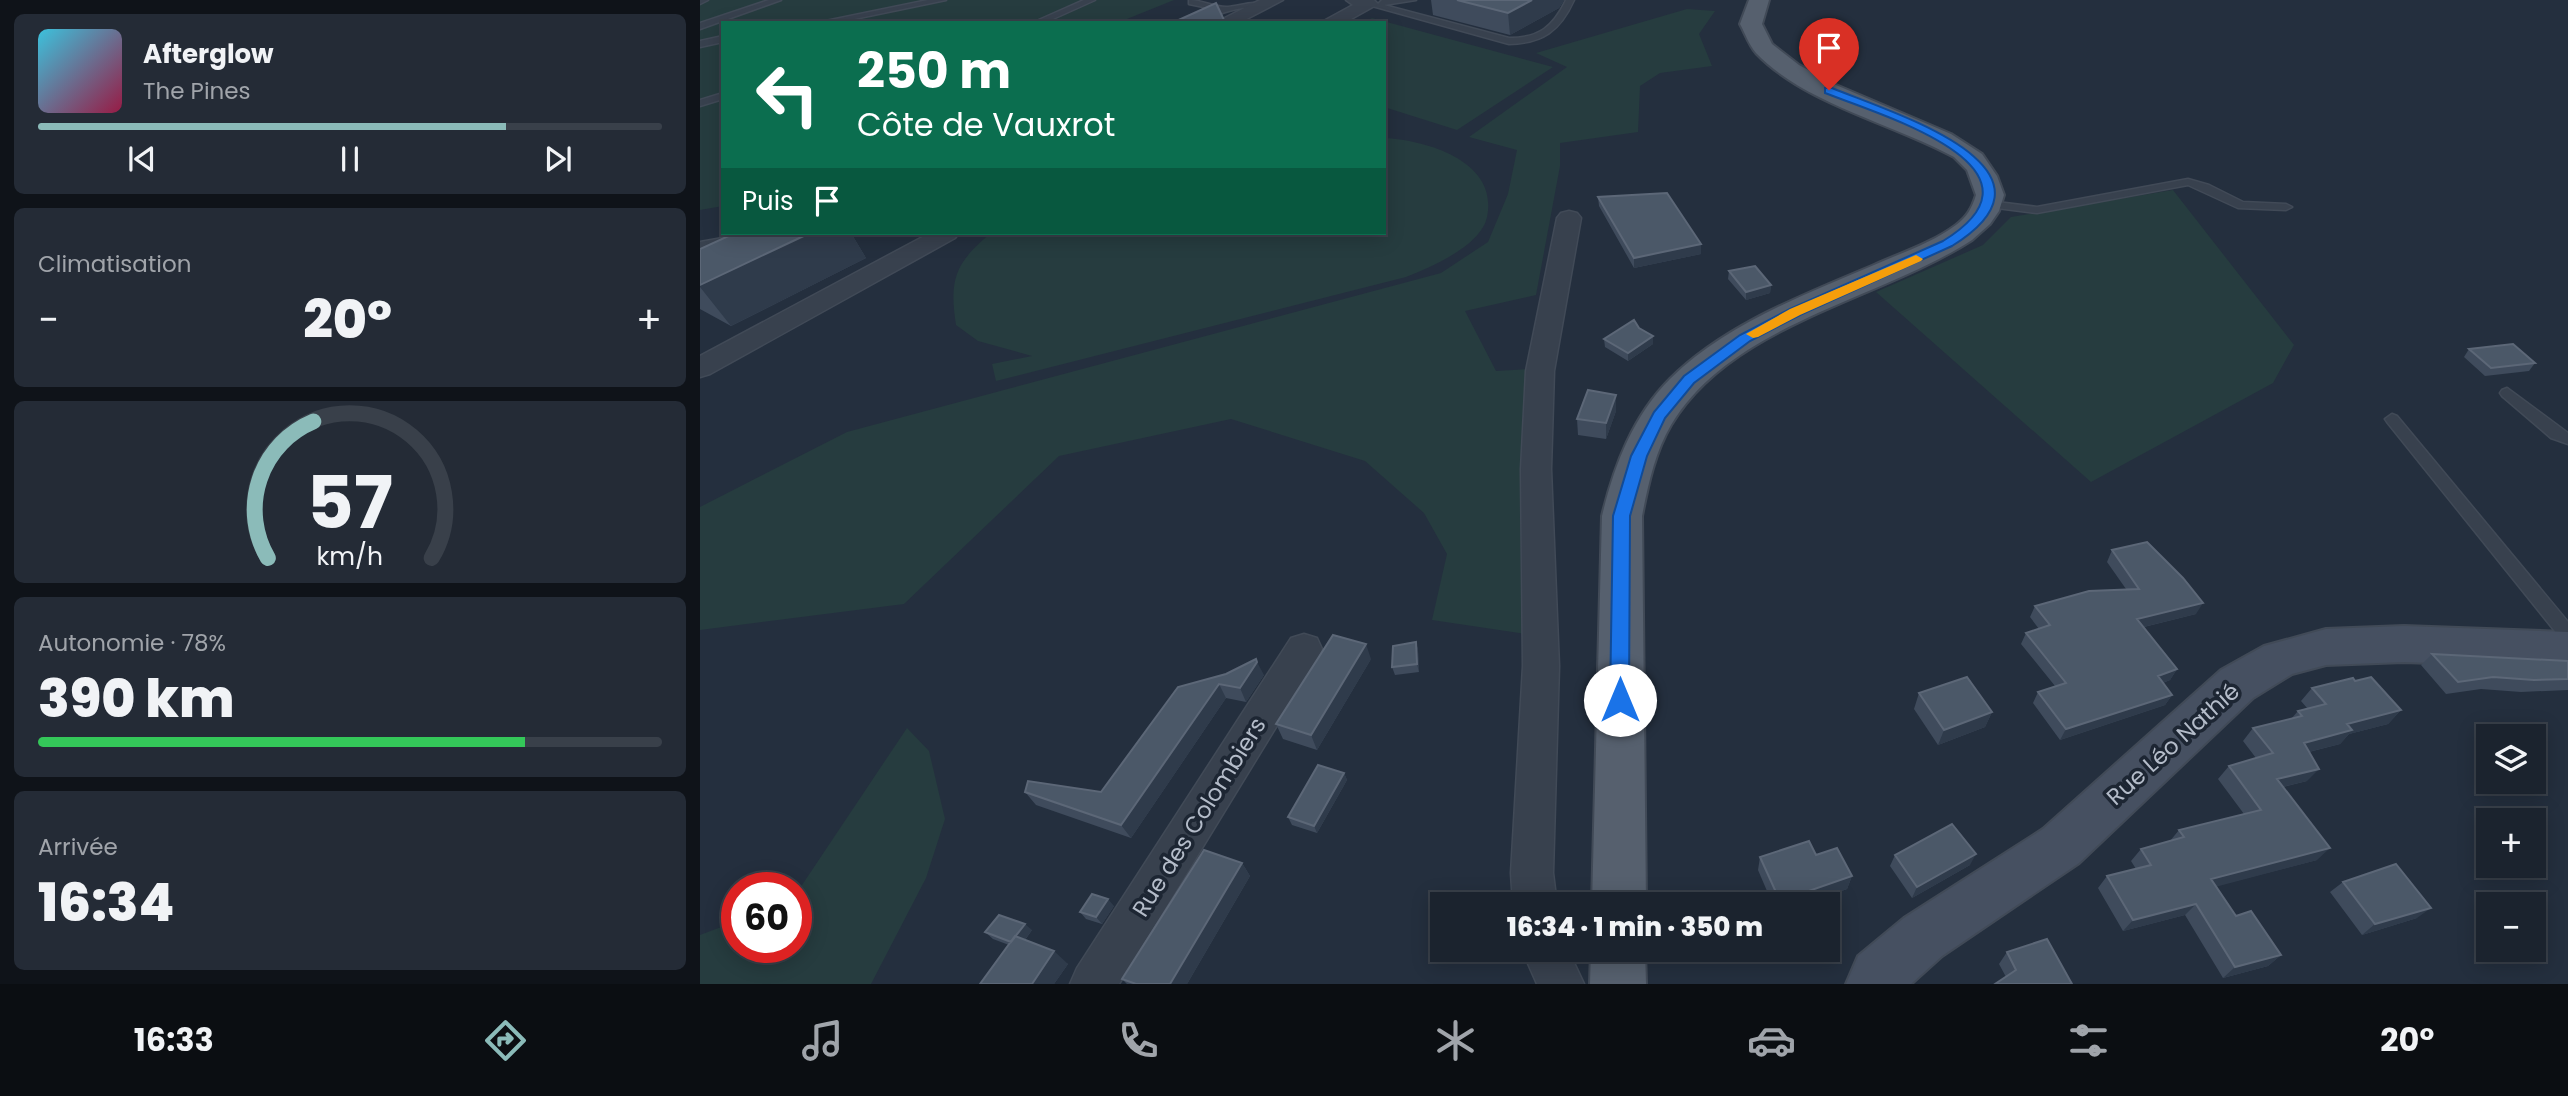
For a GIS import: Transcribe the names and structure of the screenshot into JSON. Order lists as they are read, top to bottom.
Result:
{
  "streets": {
    "main road": ["Rue Léo Nathié"],
    "street": ["Rue des Colombiers"]
  },
  "page": {
    "turn": ["250 m", "Côte de Vauxrot"],
    "song": ["Afterglow", "The Pines"],
    "then": "Puis",
    "tile": [
      "Climatisation",
      ["Autonomie · 78%", "390 km"],
      ["Arrivée", "16:34"]
    ],
    "heat": ["−", "20°", "+"],
    "map_buttons": ["+", "−"],
    "limit": "60",
    "trip": "16:34 · 1 min · 350 m",
    "tabs": ["16:33", "20°"],
    "gauge": ["57", "km/h"]
  }
}
